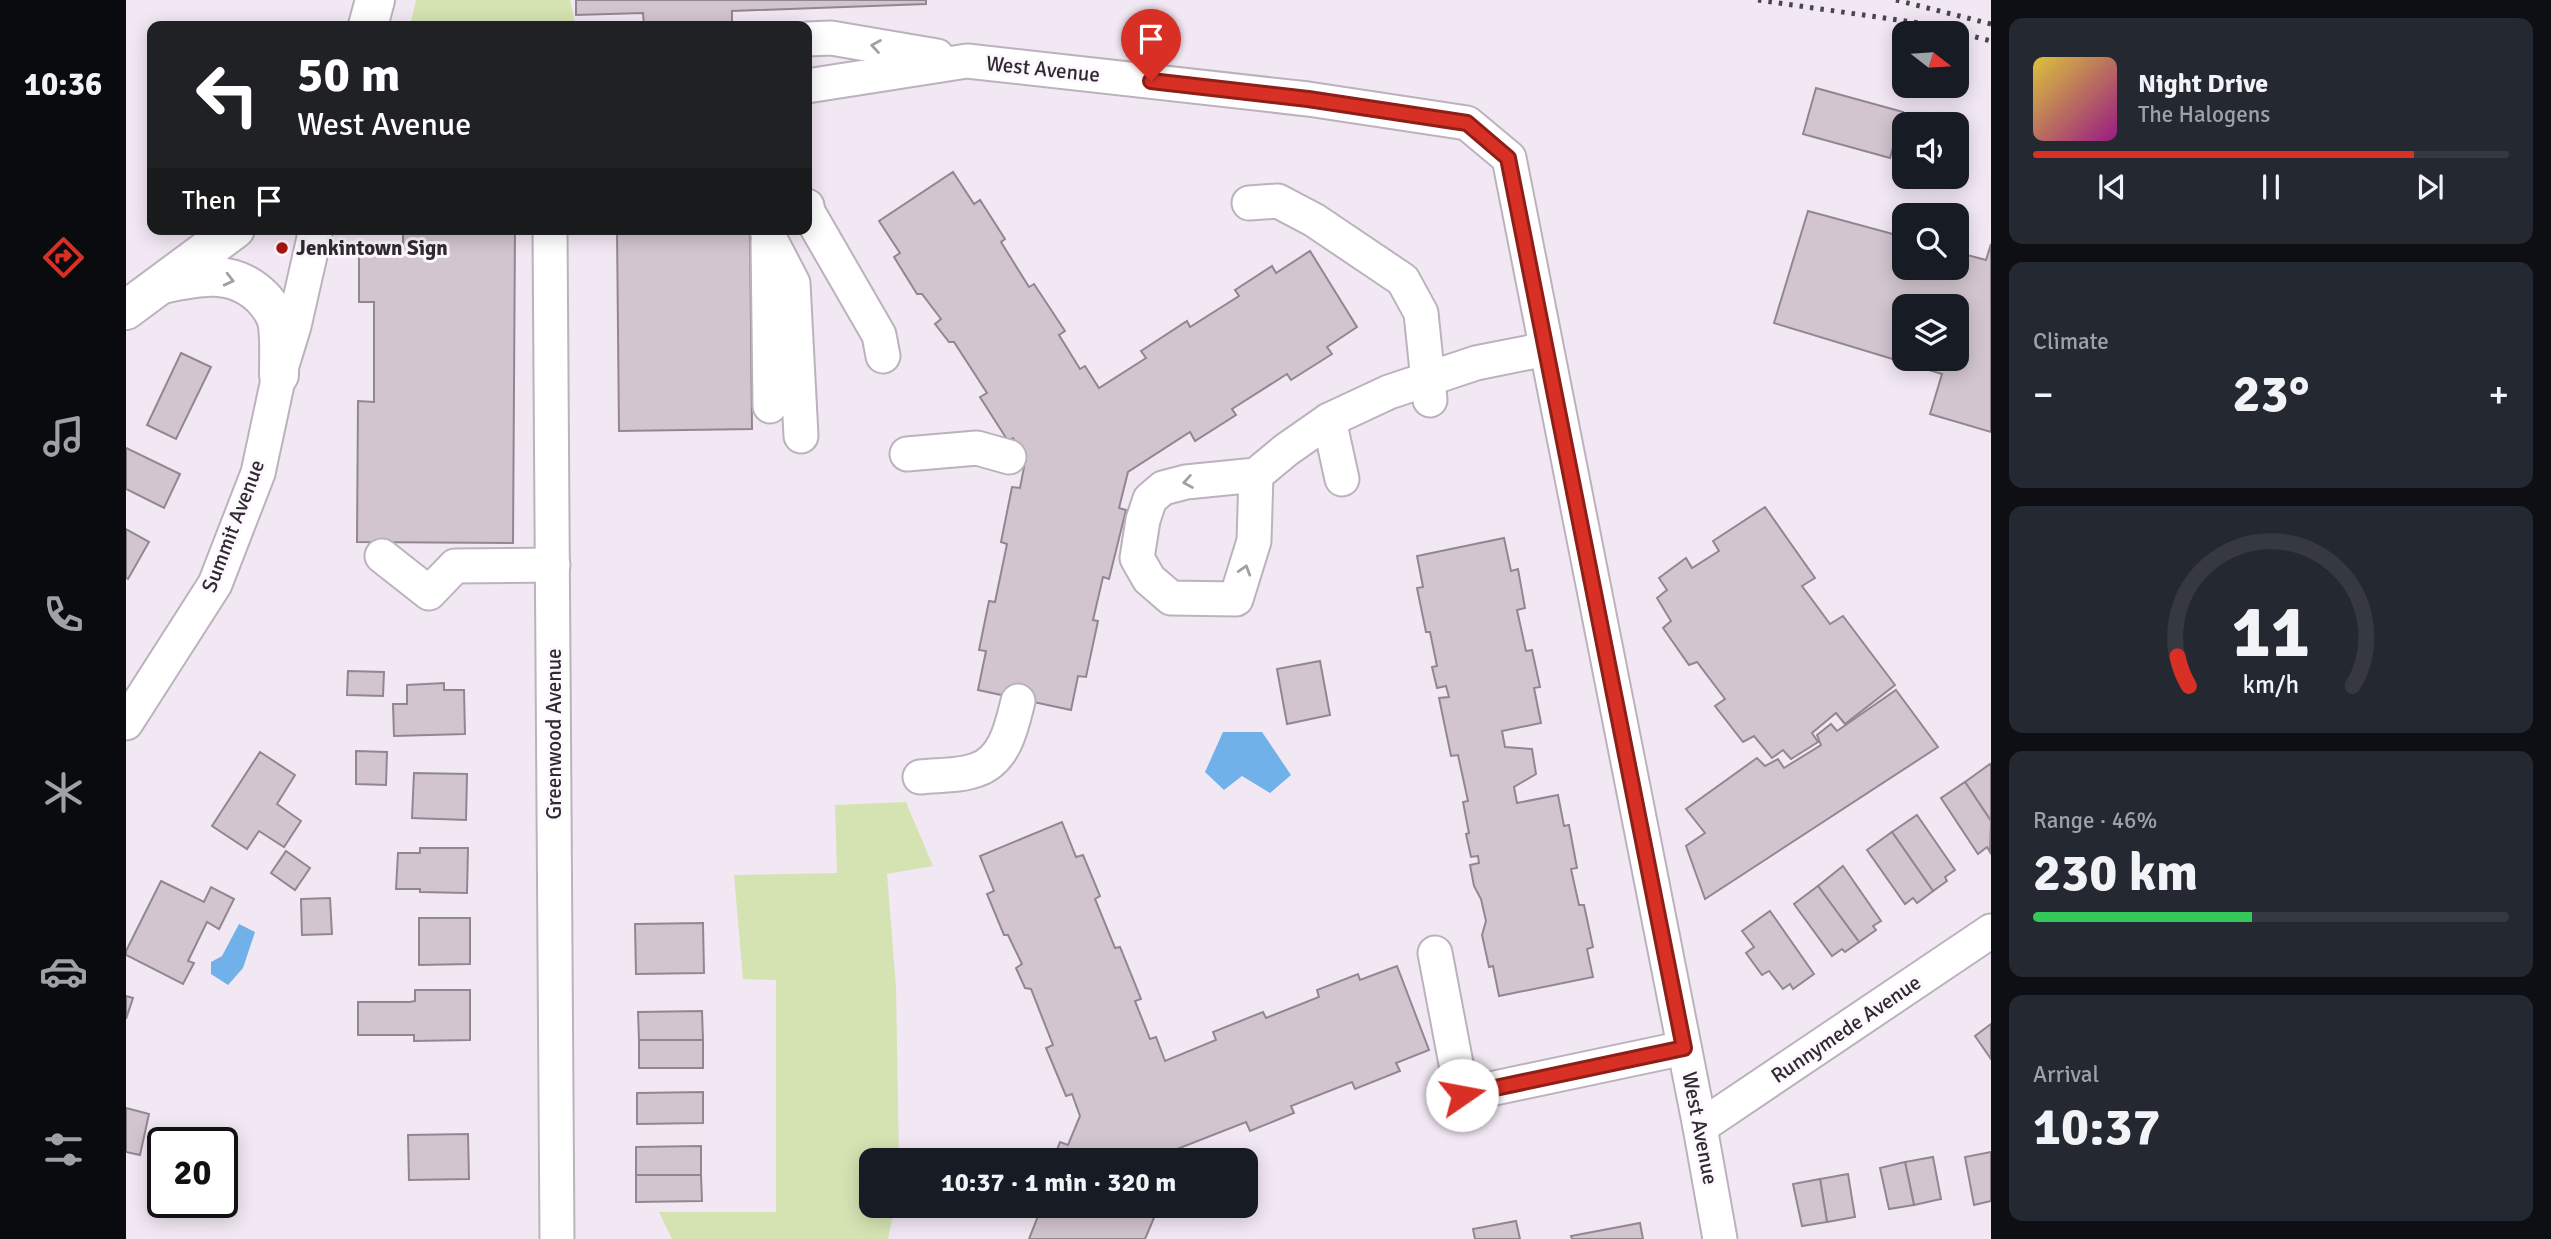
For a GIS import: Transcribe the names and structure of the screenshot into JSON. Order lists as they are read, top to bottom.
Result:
{
  "streets": {
    "street": [
      "West Avenue",
      "Summit Avenue",
      "Greenwood Avenue",
      "Runnymede Avenue"
    ]
  },
  "crossings": [
    ["West Avenue", "Runnymede Avenue"]
  ],
  "places": ["Jenkintown Sign"],
  "north": "right",
  "page": {
    "tabs": "10:36",
    "turn": ["50 m", "West Avenue"],
    "song": ["Night Drive", "The Halogens"],
    "then": "Then",
    "tile": [
      "Climate",
      ["Range · 46%", "230 km"],
      ["Arrival", "10:37"]
    ],
    "heat": ["−", "23°", "+"],
    "limit": "20",
    "trip": "10:37 · 1 min · 320 m",
    "gauge": ["11", "km/h"]
  }
}
